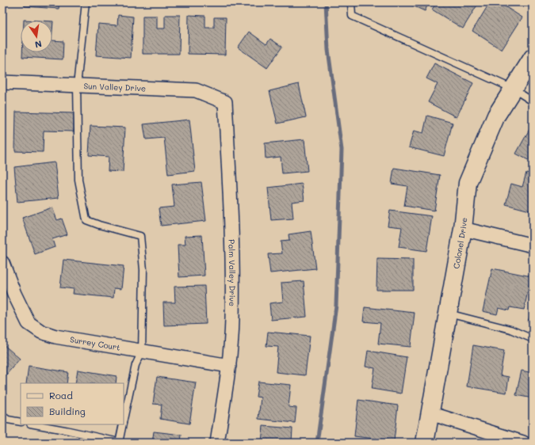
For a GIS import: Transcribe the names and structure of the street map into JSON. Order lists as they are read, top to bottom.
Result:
{
  "streets": {
    "street": [
      "Sun Valley Drive",
      "Colonel Drive",
      "Palm Valley Drive",
      "Surrey Court"
    ]
  },
  "crossings": [
    ["Sun Valley Drive", "Palm Valley Drive"],
    ["Palm Valley Drive", "Surrey Court"]
  ],
  "legend": ["Road", "Building"],
  "north": "bottom"
}
